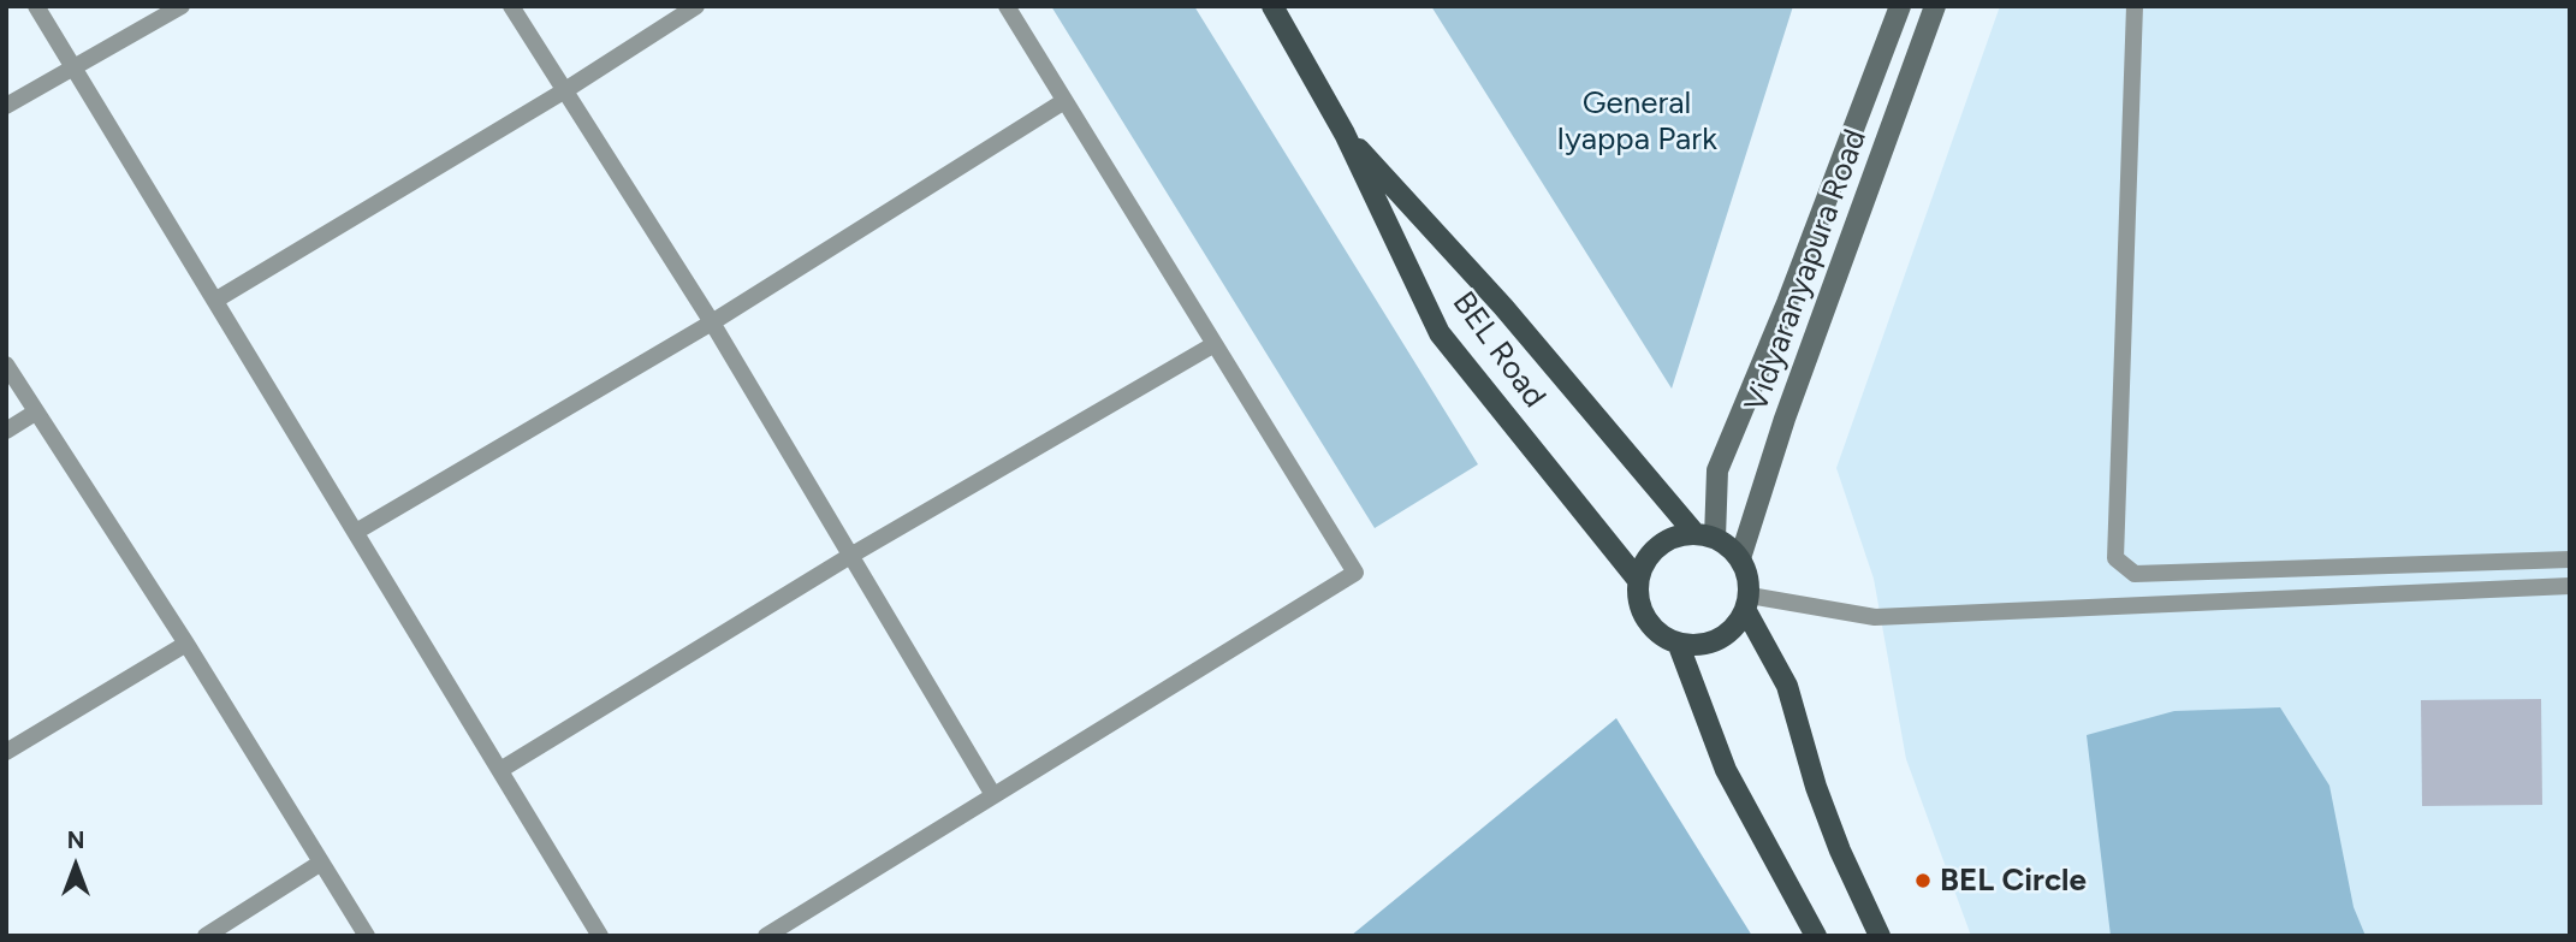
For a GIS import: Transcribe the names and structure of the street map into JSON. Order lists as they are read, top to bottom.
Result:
{
  "streets": {
    "main road": ["Vidyaranyapura Road", "BEL Road"]
  },
  "crossings": [
    ["Vidyaranyapura Road", "BEL Road"]
  ],
  "parks": ["General Iyappa Park"],
  "places": ["BEL Circle"],
  "north": "top"
}
